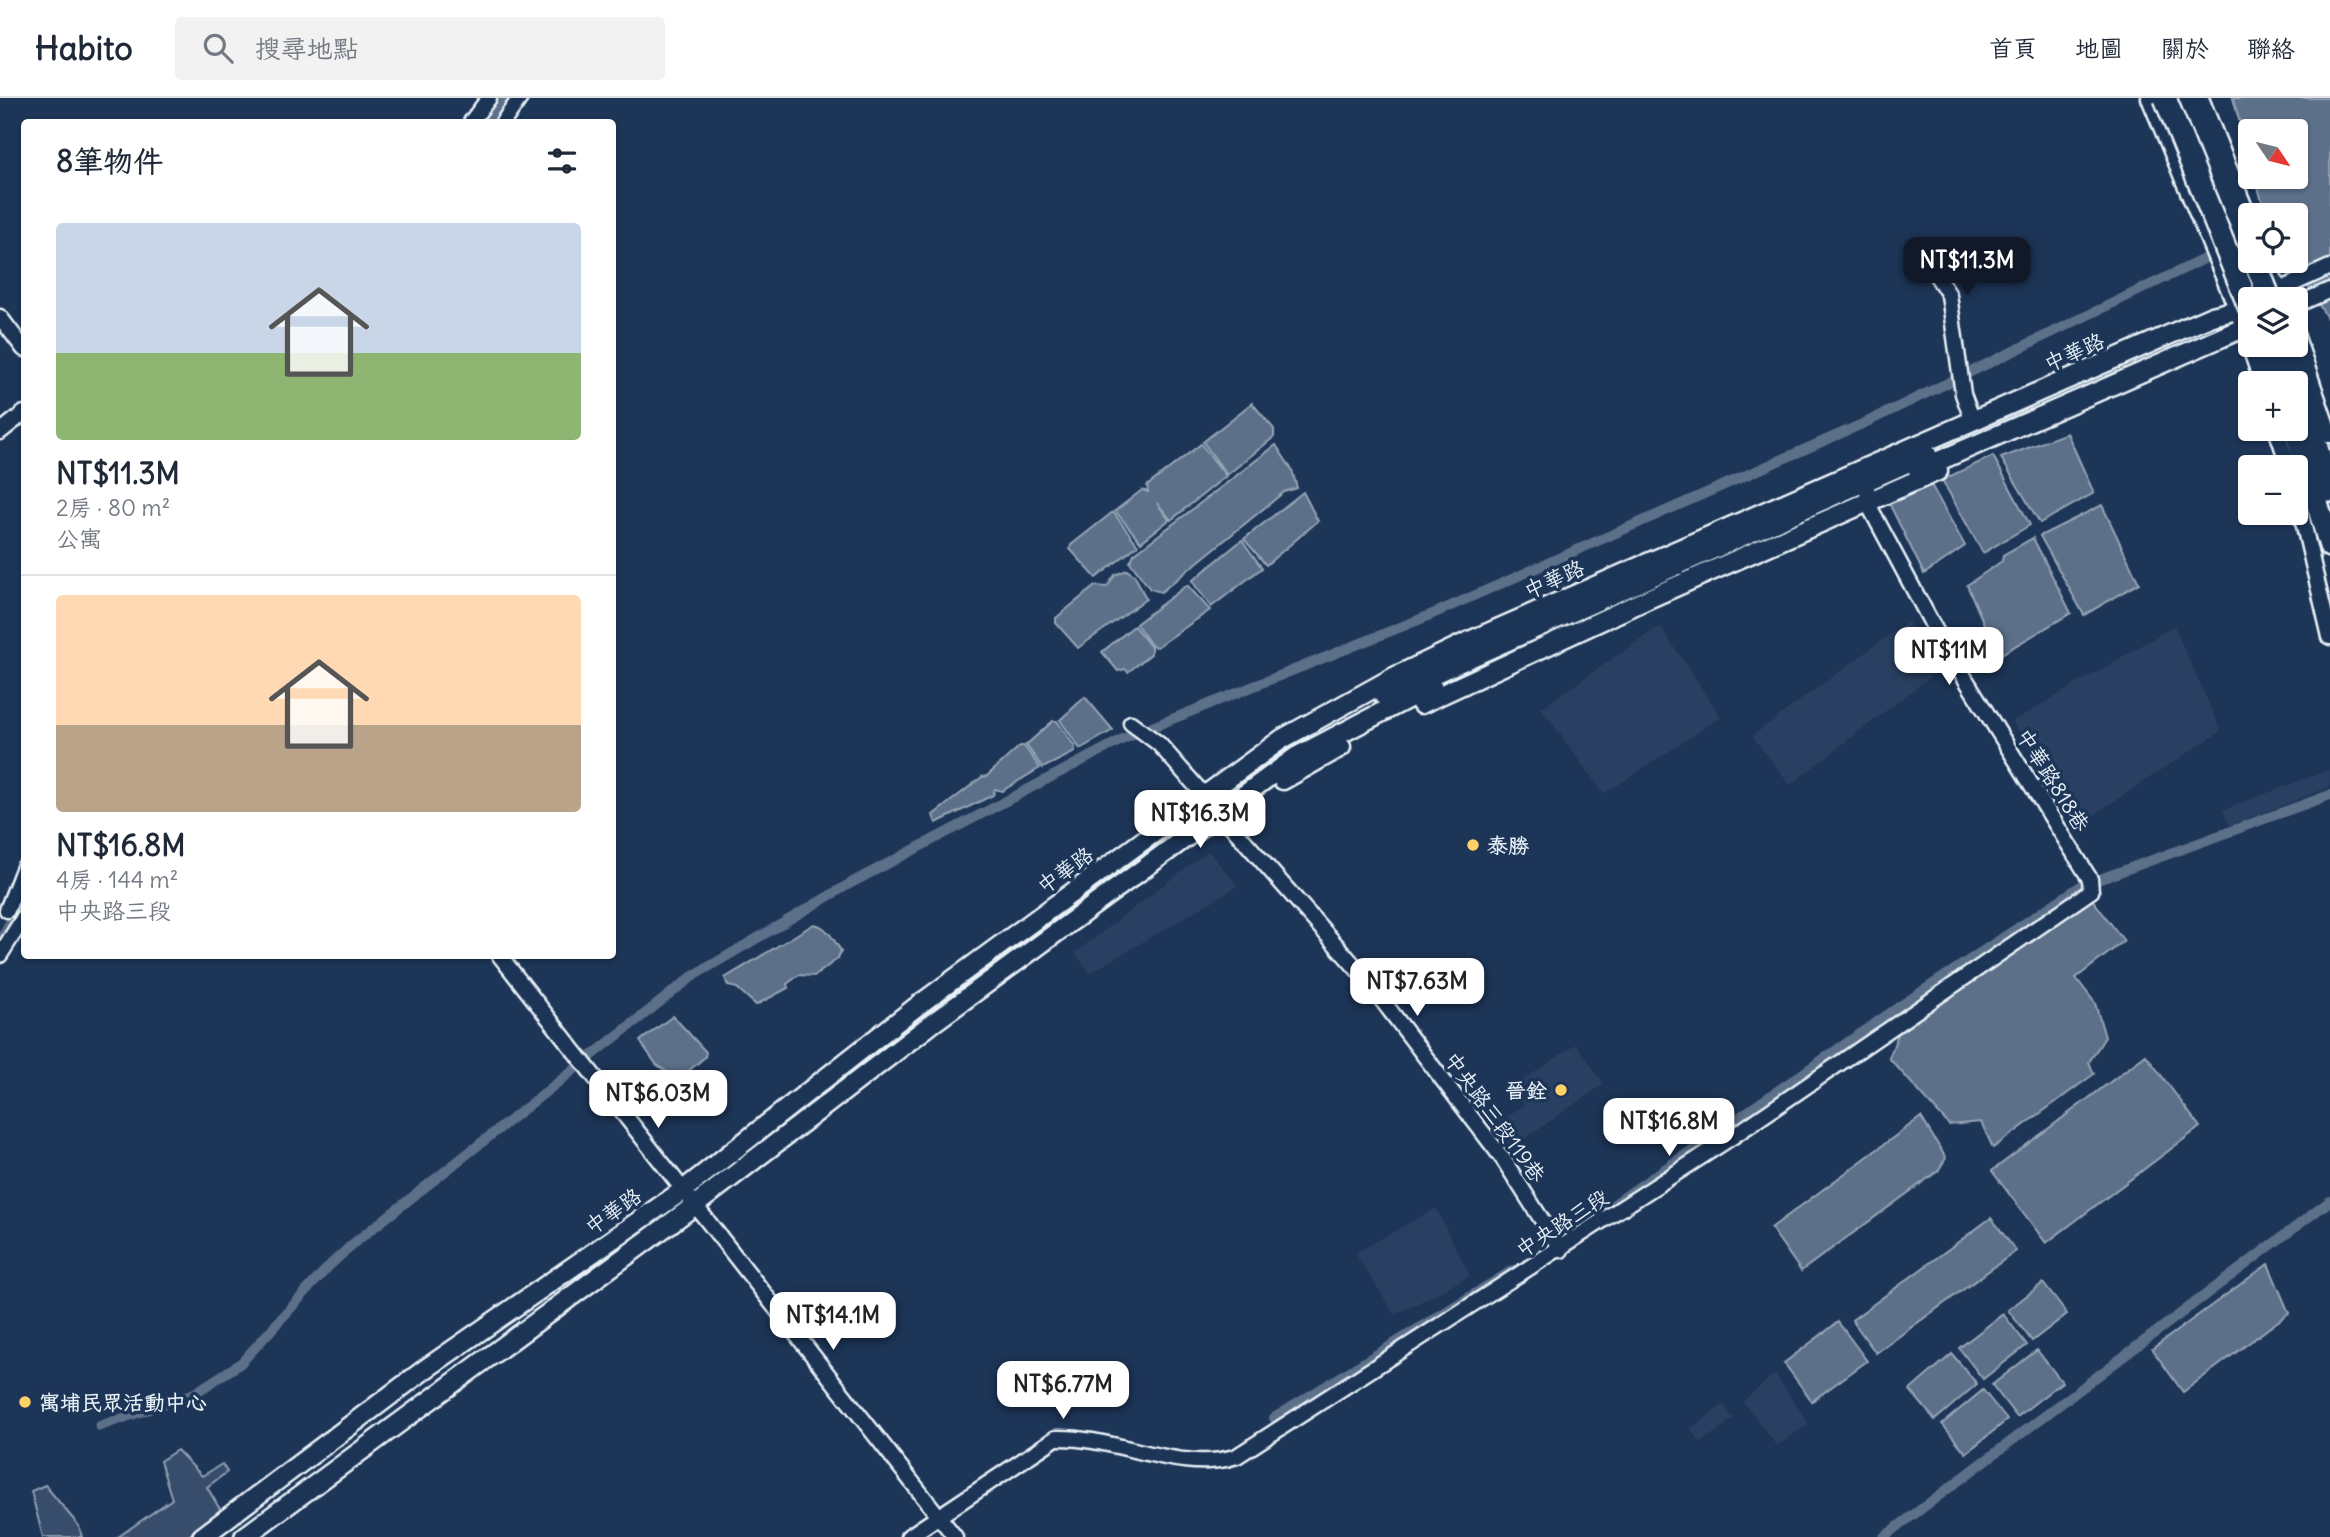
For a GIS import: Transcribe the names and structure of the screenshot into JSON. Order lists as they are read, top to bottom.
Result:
{
  "streets": {
    "main road": ["中華路"],
    "street": ["中華路818巷", "中央路三段119巷", "中央路三段"]
  },
  "crossings": [
    ["中華路", "中華路818巷"],
    ["中華路", "中央路三段119巷"],
    ["中華路818巷", "中央路三段"],
    ["中央路三段119巷", "中央路三段"]
  ],
  "places": ["泰勝", "晉銓", "寓埔民眾活動中心"],
  "north": "bottom right",
  "page": {
    "header": "Habito",
    "search": "搜尋地點",
    "nav": [
      "首頁",
      "地圖",
      "關於",
      "聯絡"
    ],
    "map_buttons": ["+", "−"],
    "heading": "8筆物件",
    "list": [
      {
        "name": "NT$11.3M",
        "note": "2房 · 80 m² · 公寓"
      },
      {
        "name": "NT$16.8M",
        "note": "4房 · 144 m² · 中央路三段"
      }
    ],
    "price": [
      "NT$11.3M",
      "NT$11M",
      "NT$16.3M",
      "NT$7.63M",
      "NT$6.03M",
      "NT$16.8M",
      "NT$14.1M",
      "NT$6.77M"
    ]
  }
}
